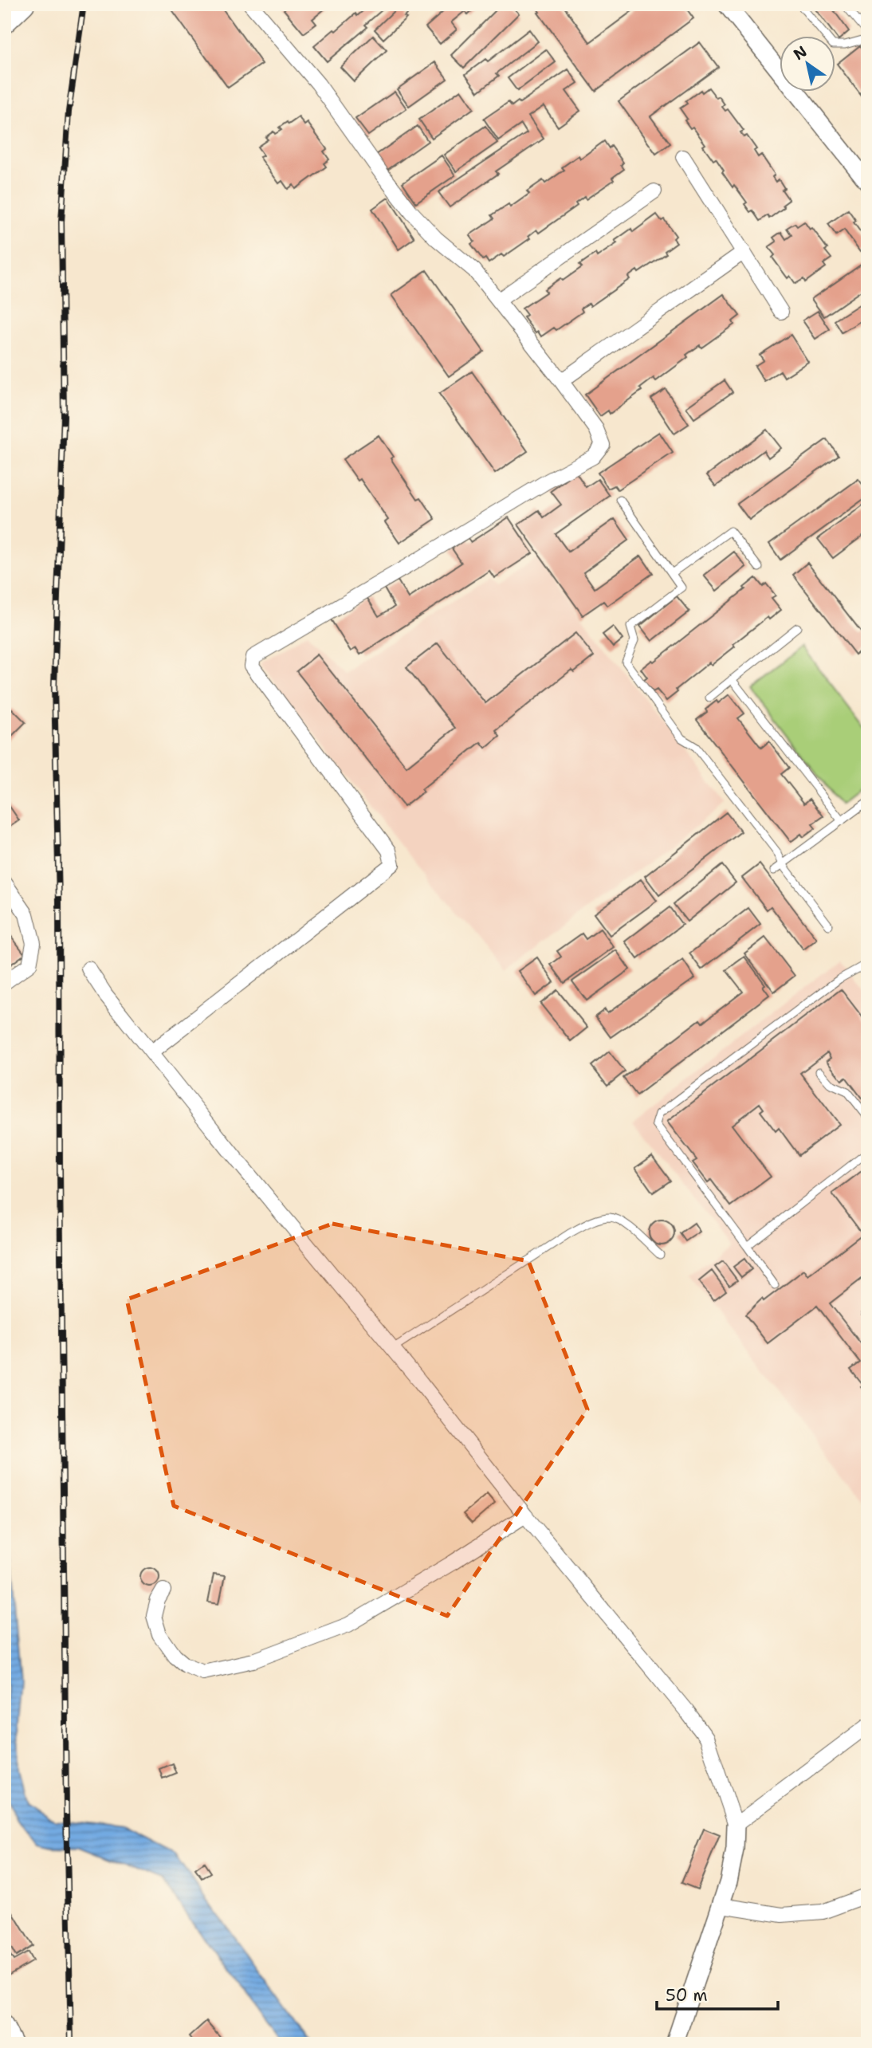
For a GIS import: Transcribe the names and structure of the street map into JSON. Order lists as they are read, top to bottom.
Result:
{
  "scale_bar": "50 m",
  "north": "top left"
}
